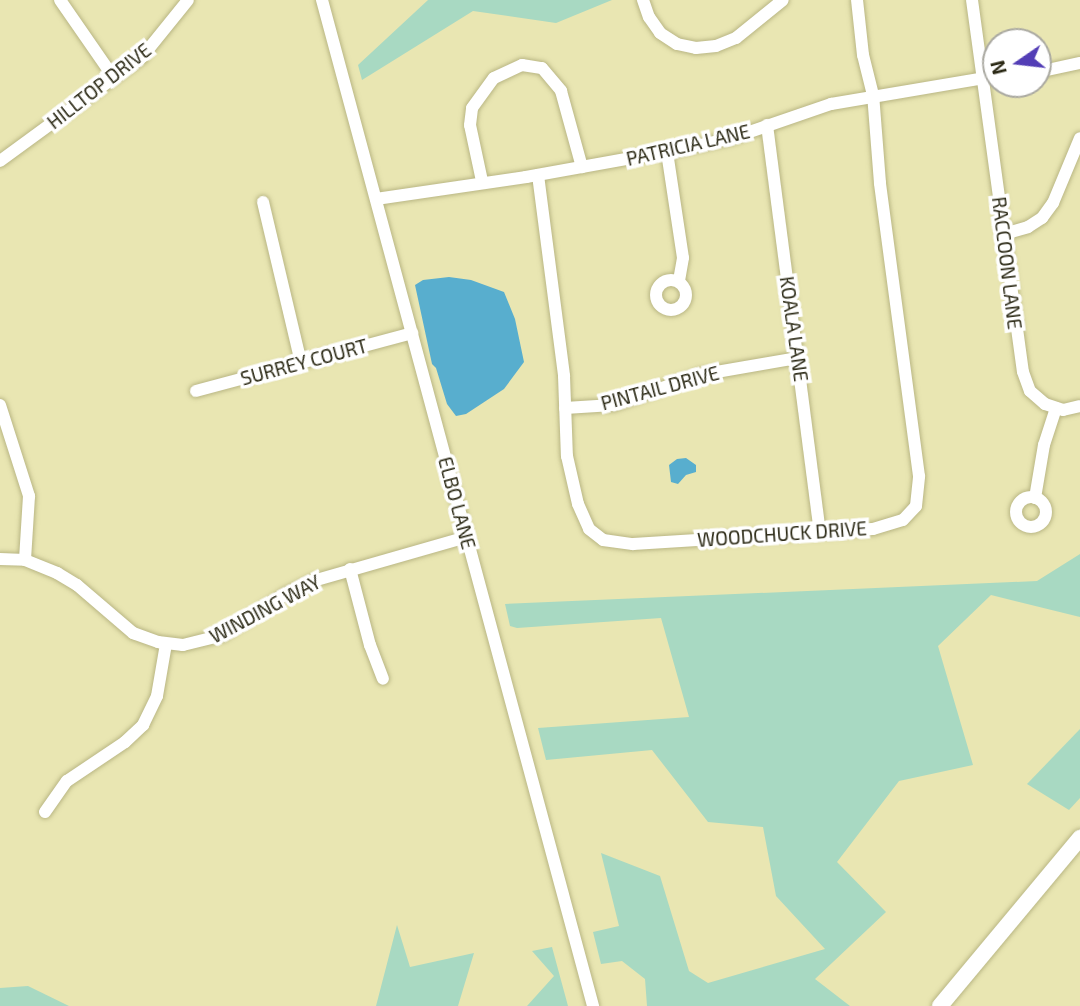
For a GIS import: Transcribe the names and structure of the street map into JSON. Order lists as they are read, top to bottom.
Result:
{
  "streets": {
    "street": [
      "HILLTOP DRIVE",
      "PATRICIA LANE",
      "RACCOON LANE",
      "KOALA LANE",
      "SURREY COURT",
      "PINTAIL DRIVE",
      "ELBO LANE",
      "WOODCHUCK DRIVE",
      "WINDING WAY"
    ]
  },
  "crossings": [
    ["PATRICIA LANE", "RACCOON LANE"],
    ["PATRICIA LANE", "KOALA LANE"],
    ["PATRICIA LANE", "ELBO LANE"],
    ["PATRICIA LANE", "WOODCHUCK DRIVE"],
    ["KOALA LANE", "PINTAIL DRIVE"],
    ["KOALA LANE", "WOODCHUCK DRIVE"],
    ["SURREY COURT", "ELBO LANE"],
    ["PINTAIL DRIVE", "WOODCHUCK DRIVE"],
    ["ELBO LANE", "WINDING WAY"]
  ],
  "north": "left"
}
